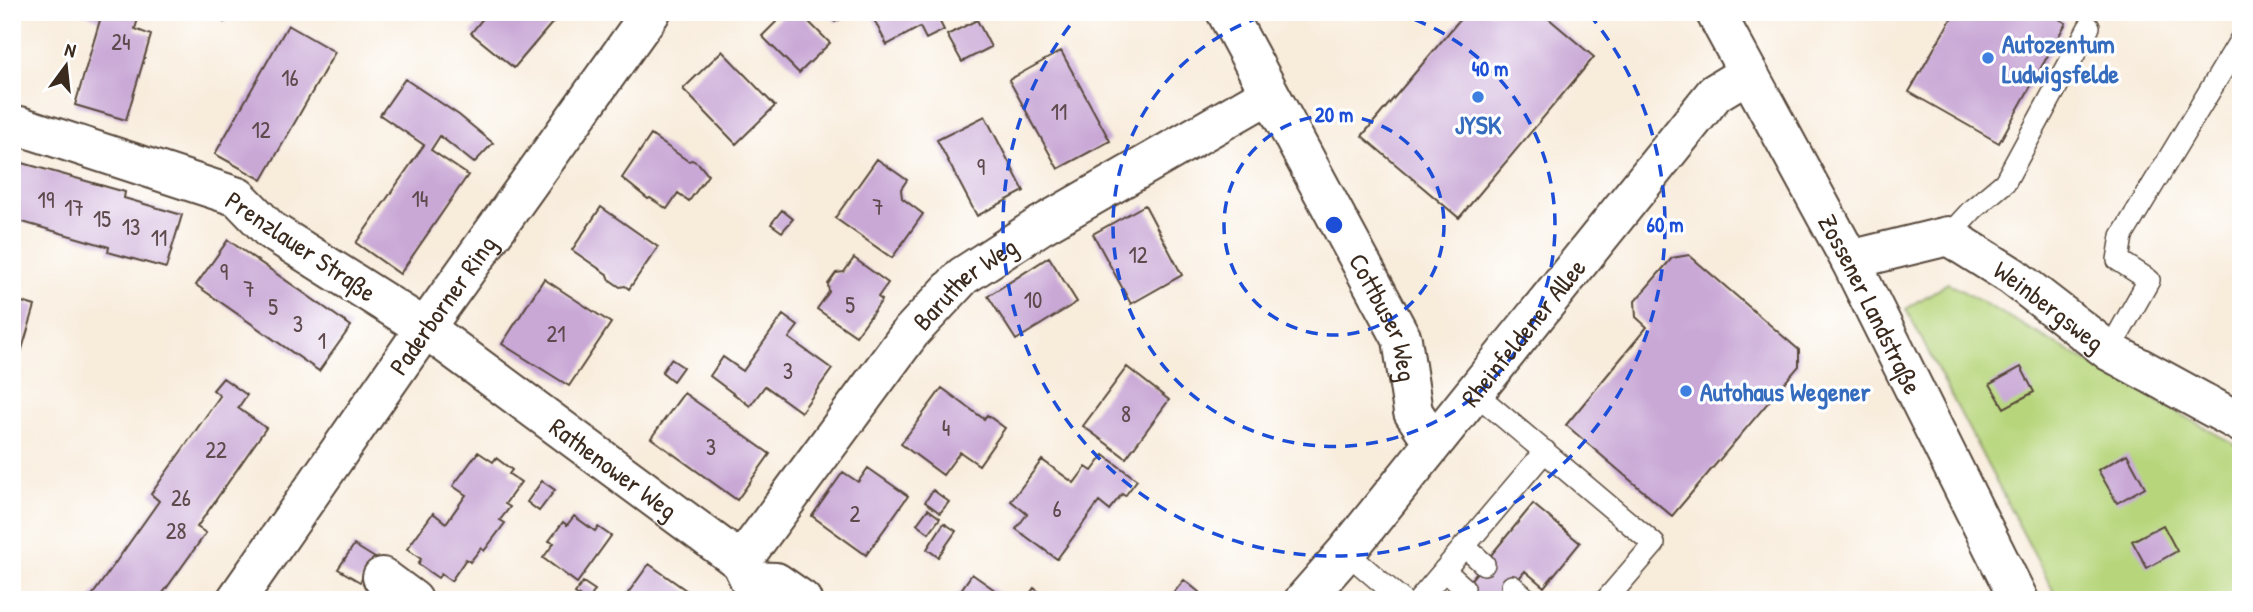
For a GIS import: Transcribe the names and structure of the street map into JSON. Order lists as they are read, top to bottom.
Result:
{
  "streets": {
    "street": [
      "Prenzlauer Straße",
      "Baruther Weg",
      "Zossener Landstraße",
      "Paderborner Ring",
      "Weinbergsweg",
      "Cottbuser Weg",
      "Rheinfeldener Allee",
      "Rathenower Weg"
    ]
  },
  "crossings": [
    ["Prenzlauer Straße", "Paderborner Ring"],
    ["Prenzlauer Straße", "Rathenower Weg"],
    ["Baruther Weg", "Cottbuser Weg"],
    ["Baruther Weg", "Rathenower Weg"],
    ["Zossener Landstraße", "Rheinfeldener Allee"],
    ["Paderborner Ring", "Rathenower Weg"],
    ["Cottbuser Weg", "Rheinfeldener Allee"]
  ],
  "places": ["Autozentum Ludwigsfelde", "JYSK", "Autohaus Wegener"],
  "house_numbers": [
    "24",
    "16",
    "11",
    "12",
    "9",
    "14",
    "19",
    "7",
    "17",
    "15",
    "13",
    "11",
    "12",
    "9",
    "7",
    "10",
    "5",
    "5",
    "3",
    "21",
    "1",
    "3",
    "8",
    "4",
    "3",
    "22",
    "26",
    "6",
    "2",
    "28"
  ],
  "north": "top",
  "rings": ["40 m", "20 m", "60 m"]
}
